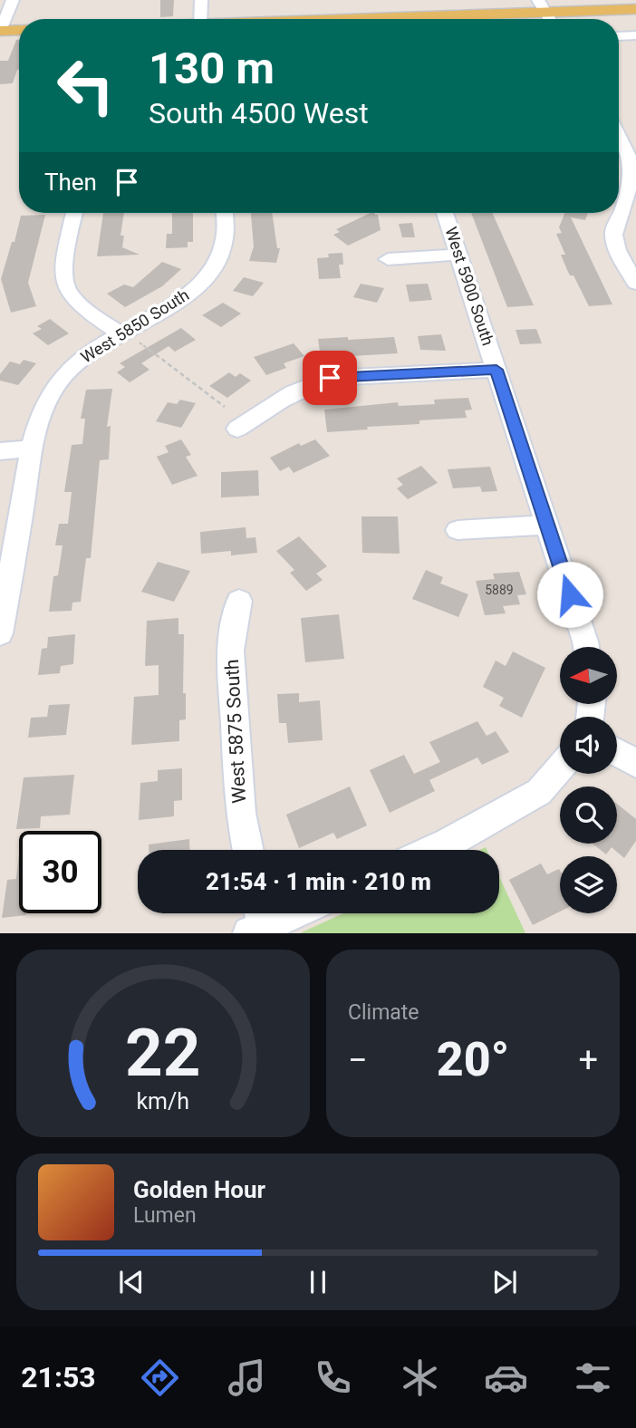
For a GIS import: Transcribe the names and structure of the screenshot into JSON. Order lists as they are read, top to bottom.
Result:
{
  "streets": {
    "street": ["West 5900 South", "West 5850 South", "West 5875 South"]
  },
  "house_numbers": ["5889"],
  "north": "left",
  "page": {
    "turn": ["130 m", "South 4500 West"],
    "then": "Then",
    "limit": "30",
    "trip": "21:54 · 1 min · 210 m",
    "tile": "Climate",
    "heat": ["−", "20°", "+"],
    "song": ["Golden Hour", "Lumen"],
    "tabs": "21:53",
    "gauge": ["22", "km/h"]
  }
}
